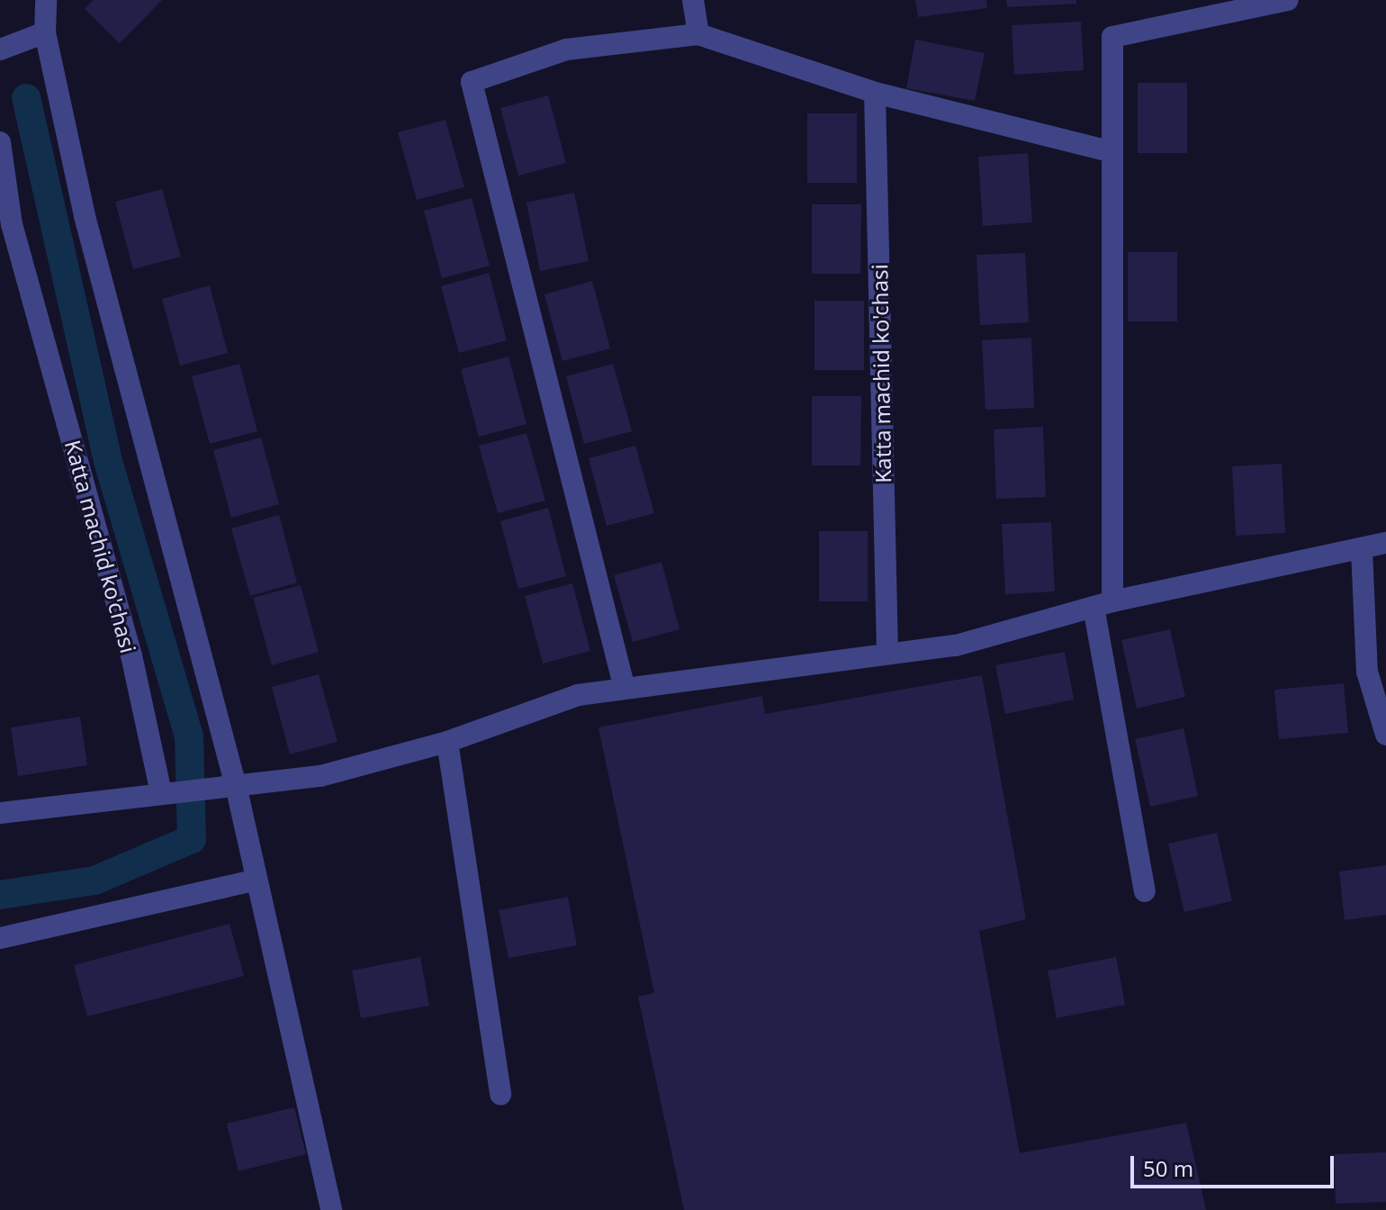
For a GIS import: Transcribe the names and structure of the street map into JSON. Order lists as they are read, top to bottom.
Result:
{
  "streets": {
    "street": ["Katta machid ko'chasi"]
  },
  "scale_bar": "50 m"
}
